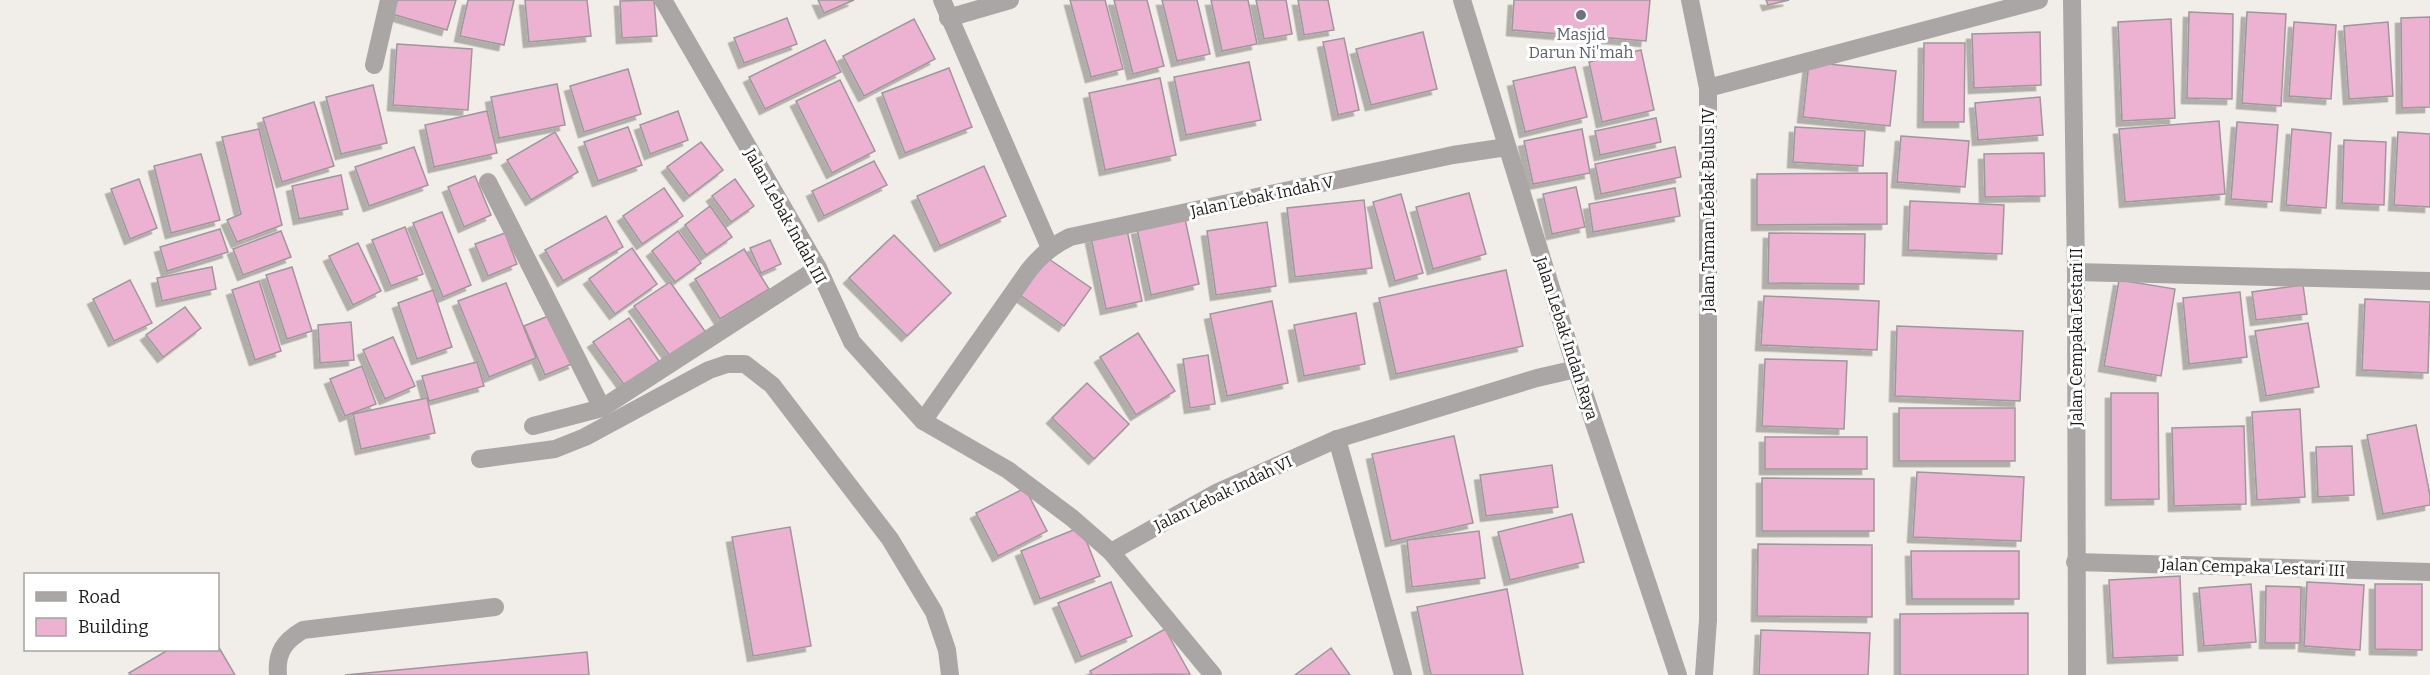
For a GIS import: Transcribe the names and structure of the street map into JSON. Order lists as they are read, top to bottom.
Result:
{
  "streets": {
    "street": [
      "Jalan Lebak Indah V",
      "Jalan Taman Lebak Bulus IV",
      "Jalan Lebak Indah III",
      "Jalan Cempaka Lestari II",
      "Jalan Lebak Indah Raya",
      "Jalan Lebak Indah VI",
      "Jalan Cempaka Lestari III"
    ]
  },
  "crossings": [
    ["Jalan Lebak Indah V", "Jalan Lebak Indah III"],
    ["Jalan Lebak Indah V", "Jalan Lebak Indah Raya"],
    ["Jalan Lebak Indah III", "Jalan Lebak Indah VI"],
    ["Jalan Cempaka Lestari II", "Jalan Cempaka Lestari III"],
    ["Jalan Lebak Indah Raya", "Jalan Lebak Indah VI"]
  ],
  "places": ["Masjid Darun Ni'mah"],
  "legend": ["Road", "Building"]
}
